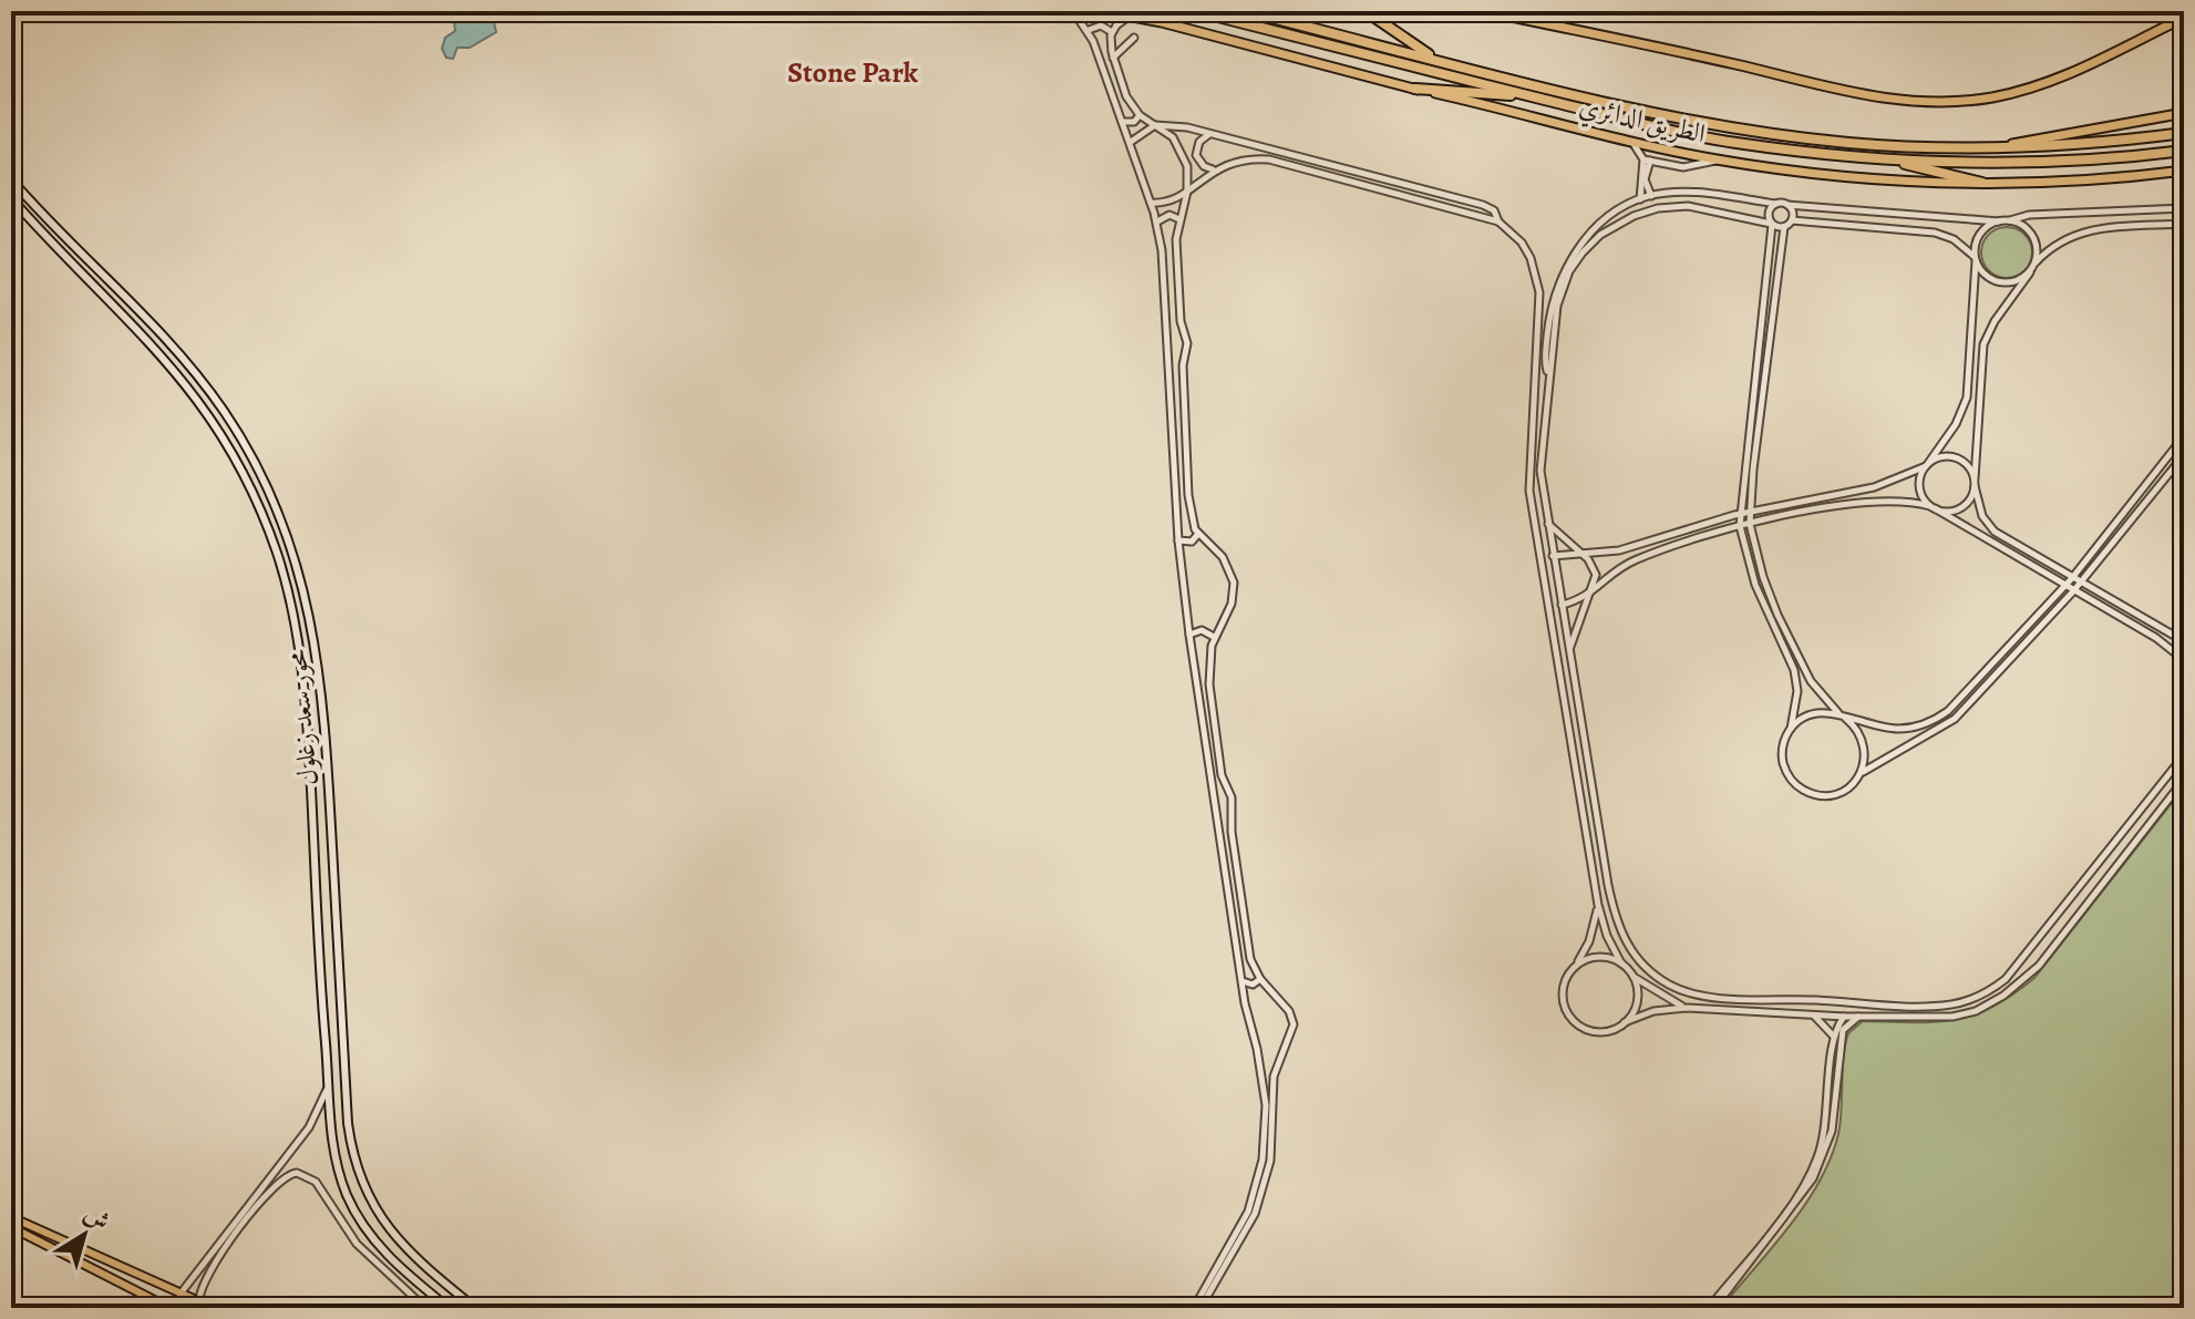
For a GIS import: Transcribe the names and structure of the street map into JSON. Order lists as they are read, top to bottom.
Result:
{
  "streets": {
    "highway": ["الطريق الدائري"],
    "main road": ["محور سعد زغلول"]
  },
  "districts": ["Stone Park"],
  "north": "top right"
}
